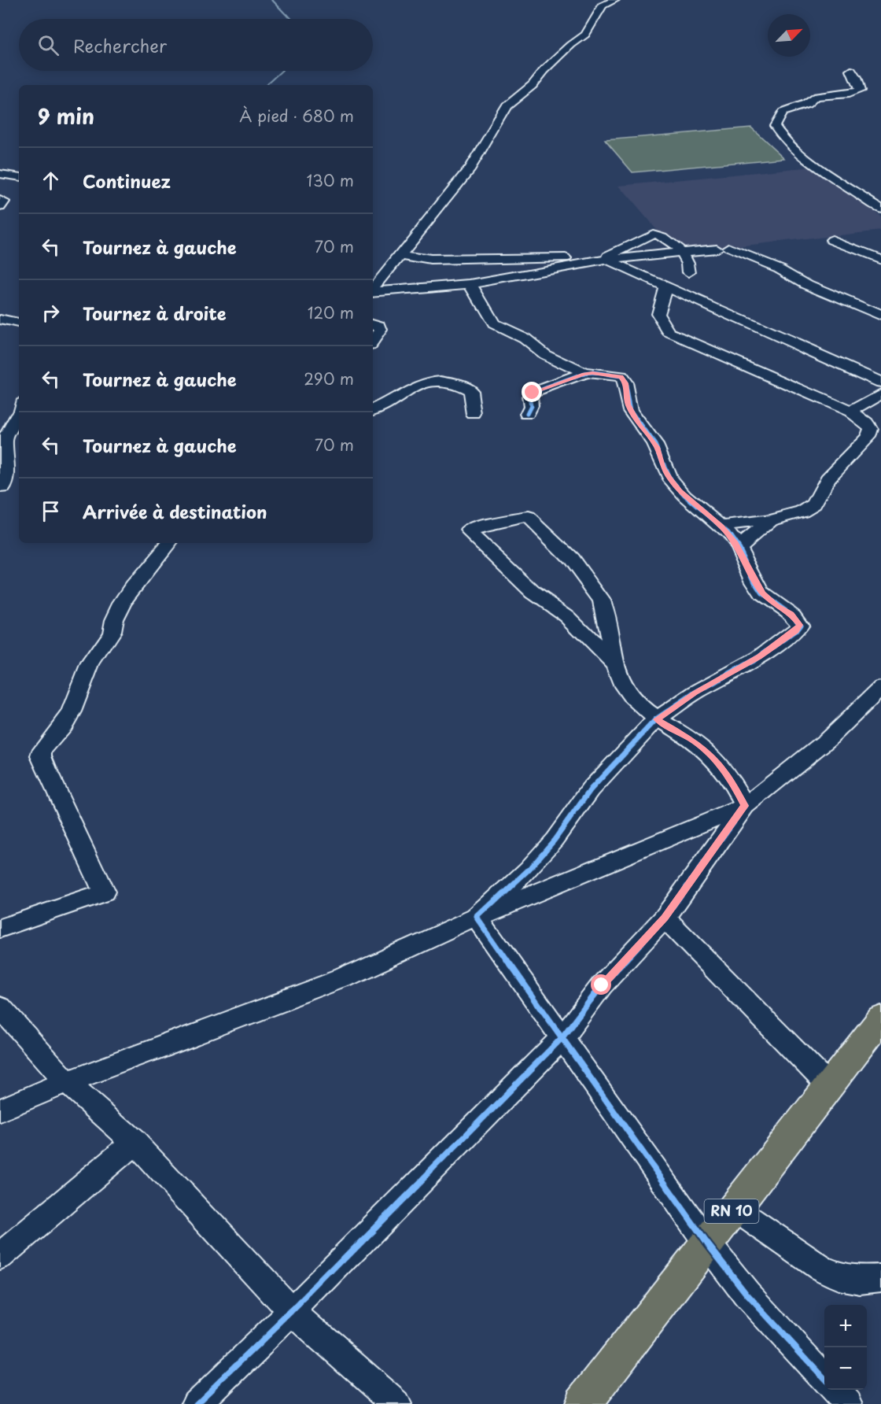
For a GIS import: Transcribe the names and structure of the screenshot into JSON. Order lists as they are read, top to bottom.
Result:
{
  "streets": {
    "main road": ["RN 10"]
  },
  "north": "top right",
  "page": {
    "search": "Rechercher",
    "heading": ["9 min", "À pied · 680 m"],
    "list": [
      ["Continuez", "130 m"],
      ["Tournez à gauche", "70 m"],
      ["Tournez à droite", "120 m"],
      ["Tournez à gauche", "290 m"],
      ["Tournez à gauche", "70 m"],
      "Arrivée à destination"
    ],
    "map_buttons": ["+", "−"]
  }
}
